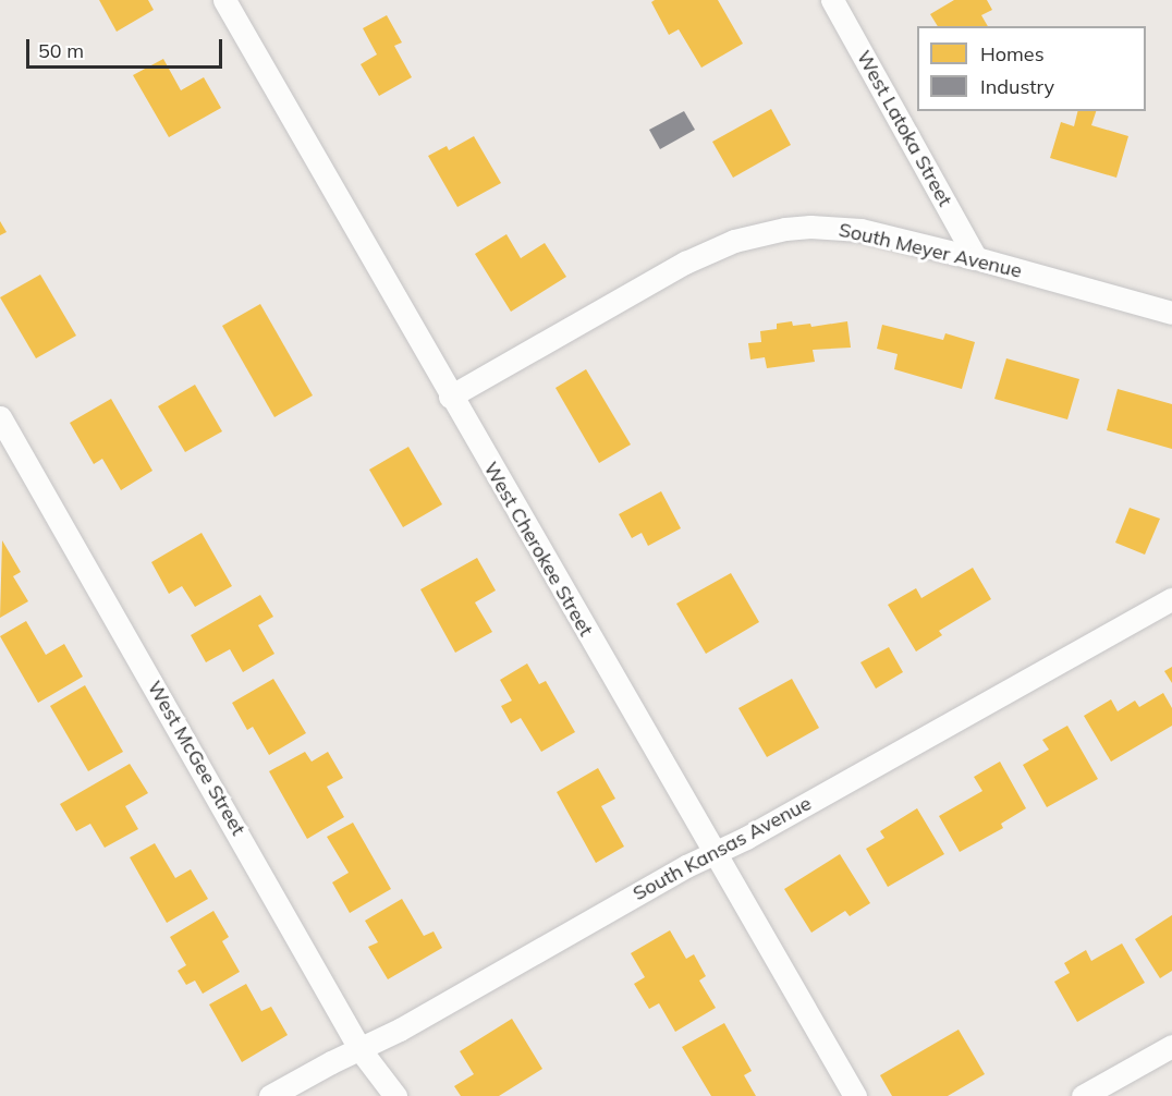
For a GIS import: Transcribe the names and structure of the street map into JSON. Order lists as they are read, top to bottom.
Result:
{
  "streets": {
    "street": [
      "West Latoka Street",
      "South Meyer Avenue",
      "West Cherokee Street",
      "West McGee Street",
      "South Kansas Avenue"
    ]
  },
  "crossings": [
    ["West Latoka Street", "South Meyer Avenue"],
    ["South Meyer Avenue", "West Cherokee Street"],
    ["West Cherokee Street", "South Kansas Avenue"],
    ["West McGee Street", "South Kansas Avenue"]
  ],
  "legend": ["Homes", "Industry"],
  "scale_bar": "50 m"
}
